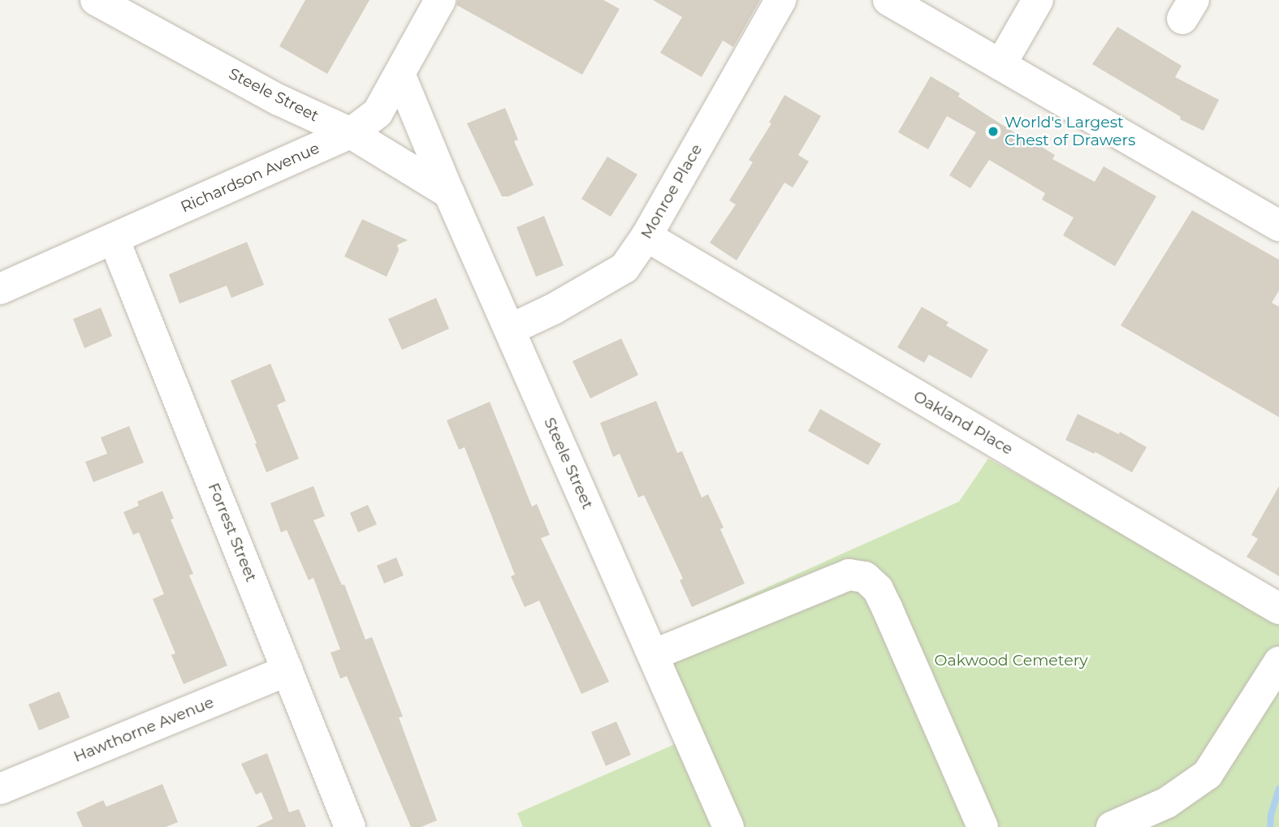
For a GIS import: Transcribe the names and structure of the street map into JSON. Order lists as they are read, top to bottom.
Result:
{
  "streets": {
    "street": [
      "Steele Street",
      "Richardson Avenue",
      "Monroe Place",
      "Oakland Place",
      "Forrest Street",
      "Hawthorne Avenue"
    ]
  },
  "crossings": [
    ["Steele Street", "Richardson Avenue"],
    ["Steele Street", "Monroe Place"],
    ["Richardson Avenue", "Forrest Street"],
    ["Monroe Place", "Oakland Place"],
    ["Forrest Street", "Hawthorne Avenue"]
  ],
  "parks": ["Oakwood Cemetery"],
  "places": ["World's Largest Chest of Drawers"]
}
